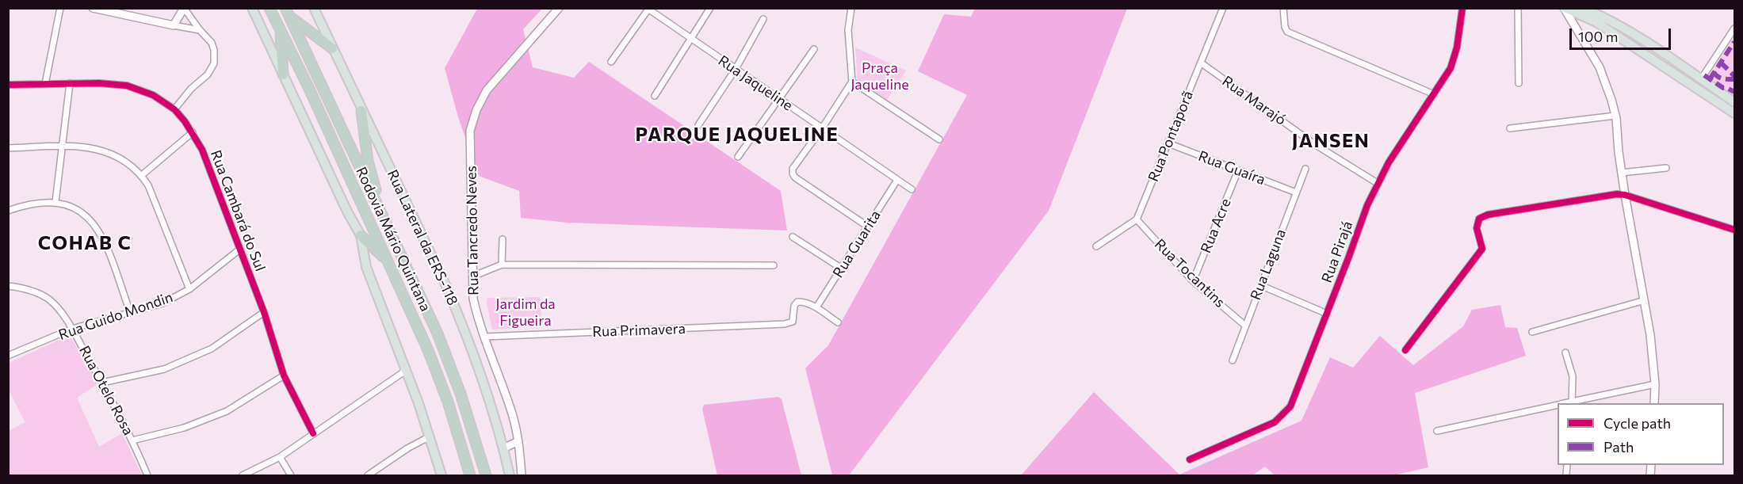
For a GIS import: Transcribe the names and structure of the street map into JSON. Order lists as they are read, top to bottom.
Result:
{
  "streets": {
    "highway": ["Rodovia Mário Quintana"],
    "main road": ["Rua Tancredo Neves", "Rua Lateral da ERS-118"],
    "street": [
      "Rua Jaqueline",
      "Rua Marajó",
      "Rua Pontaporã",
      "Rua Guaíra",
      "Rua Cambará do Sul",
      "Rua Acre",
      "Rua Guarita",
      "Rua Pirajá",
      "Rua Laguna",
      "Rua Tocantins",
      "Rua Guido Mondin",
      "Rua Primavera",
      "Rua Otelo Rosa"
    ]
  },
  "crossings": [
    ["Rua Jaqueline", "Rua Guarita"],
    ["Rua Marajó", "Rua Pontaporã"],
    ["Rua Marajó", "Rua Pirajá"],
    ["Rua Pontaporã", "Rua Guaíra"],
    ["Rua Pontaporã", "Rua Tocantins"],
    ["Rua Guaíra", "Rua Acre"],
    ["Rua Guaíra", "Rua Laguna"],
    ["Rua Cambará do Sul", "Rua Guido Mondin"],
    ["Rua Acre", "Rua Tocantins"],
    ["Rua Tancredo Neves", "Rua Primavera"],
    ["Rua Guarita", "Rua Primavera"],
    ["Rua Laguna", "Rua Tocantins"],
    ["Rua Guido Mondin", "Rua Otelo Rosa"]
  ],
  "districts": ["PARQUE JAQUELINE", "JANSEN", "COHAB C"],
  "parks": ["Praça Jaqueline", "Jardim da Figueira"],
  "legend": ["Cycle path", "Path"],
  "scale_bar": "100 m"
}
